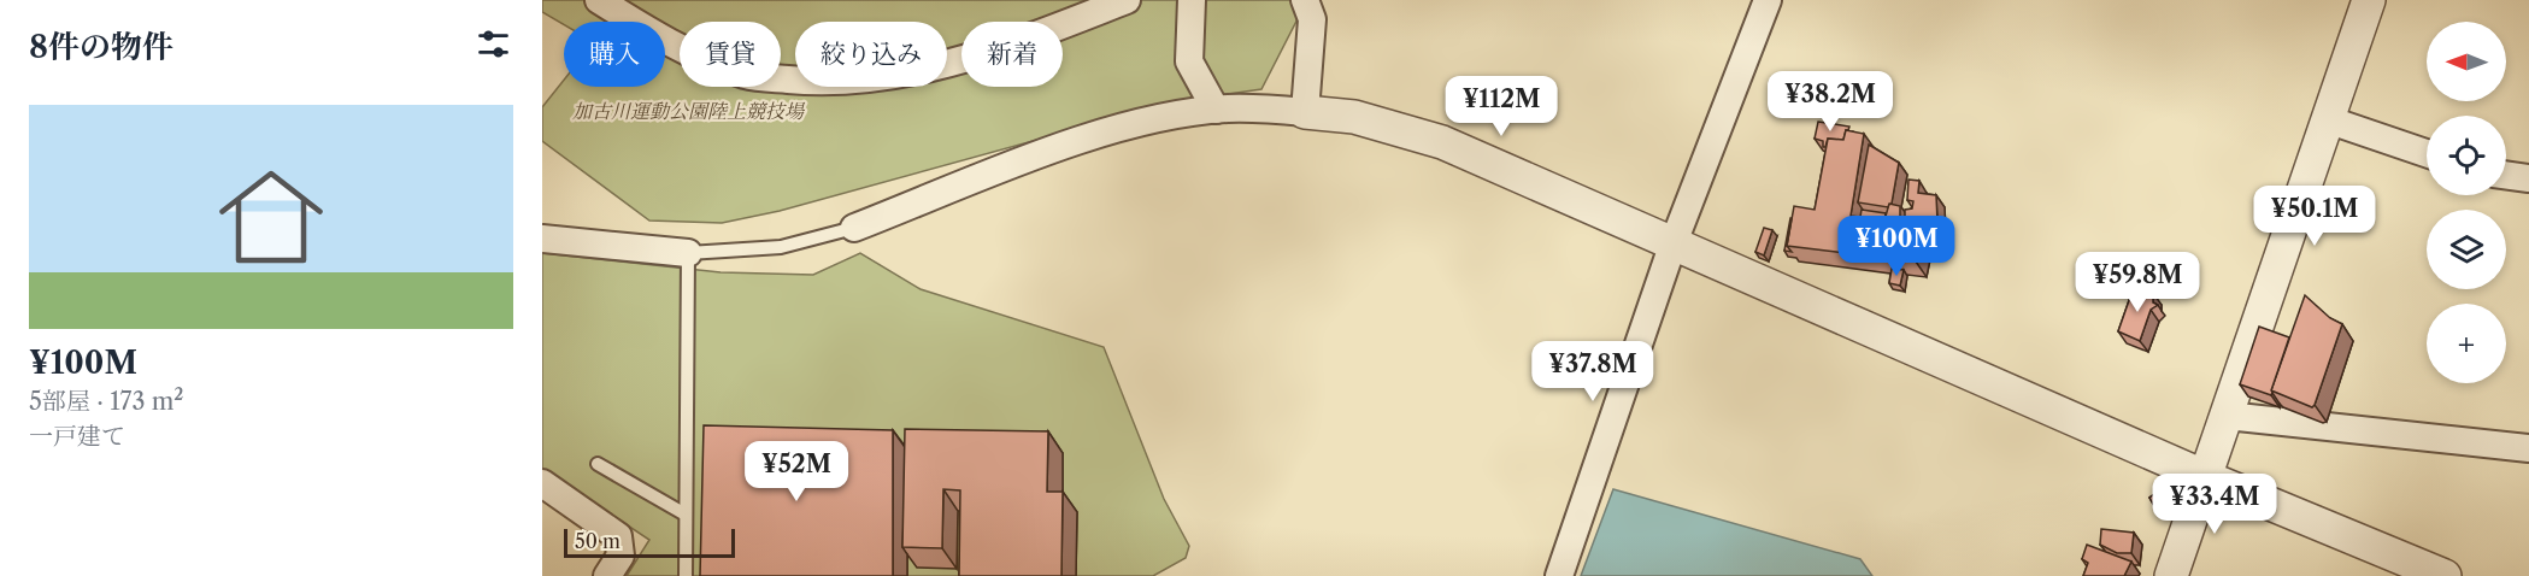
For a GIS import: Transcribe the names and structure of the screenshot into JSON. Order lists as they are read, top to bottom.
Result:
{
  "parks": ["加古川運動公園陸上競技場"],
  "scale_bar": "50 m",
  "north": "left",
  "page": {
    "heading": "8件の物件",
    "map_buttons": "+",
    "chip": [
      "購入",
      "賃貸",
      "絞り込み",
      "新着"
    ],
    "price": [
      "¥38.2M",
      "¥112M",
      "¥50.1M",
      "¥100M",
      "¥59.8M",
      "¥37.8M",
      "¥52M",
      "¥33.4M"
    ],
    "list": [
      {
        "name": "¥100M",
        "note": "5部屋 · 173 m² · 一戸建て"
      }
    ],
    "scale": "50 m"
  }
}
